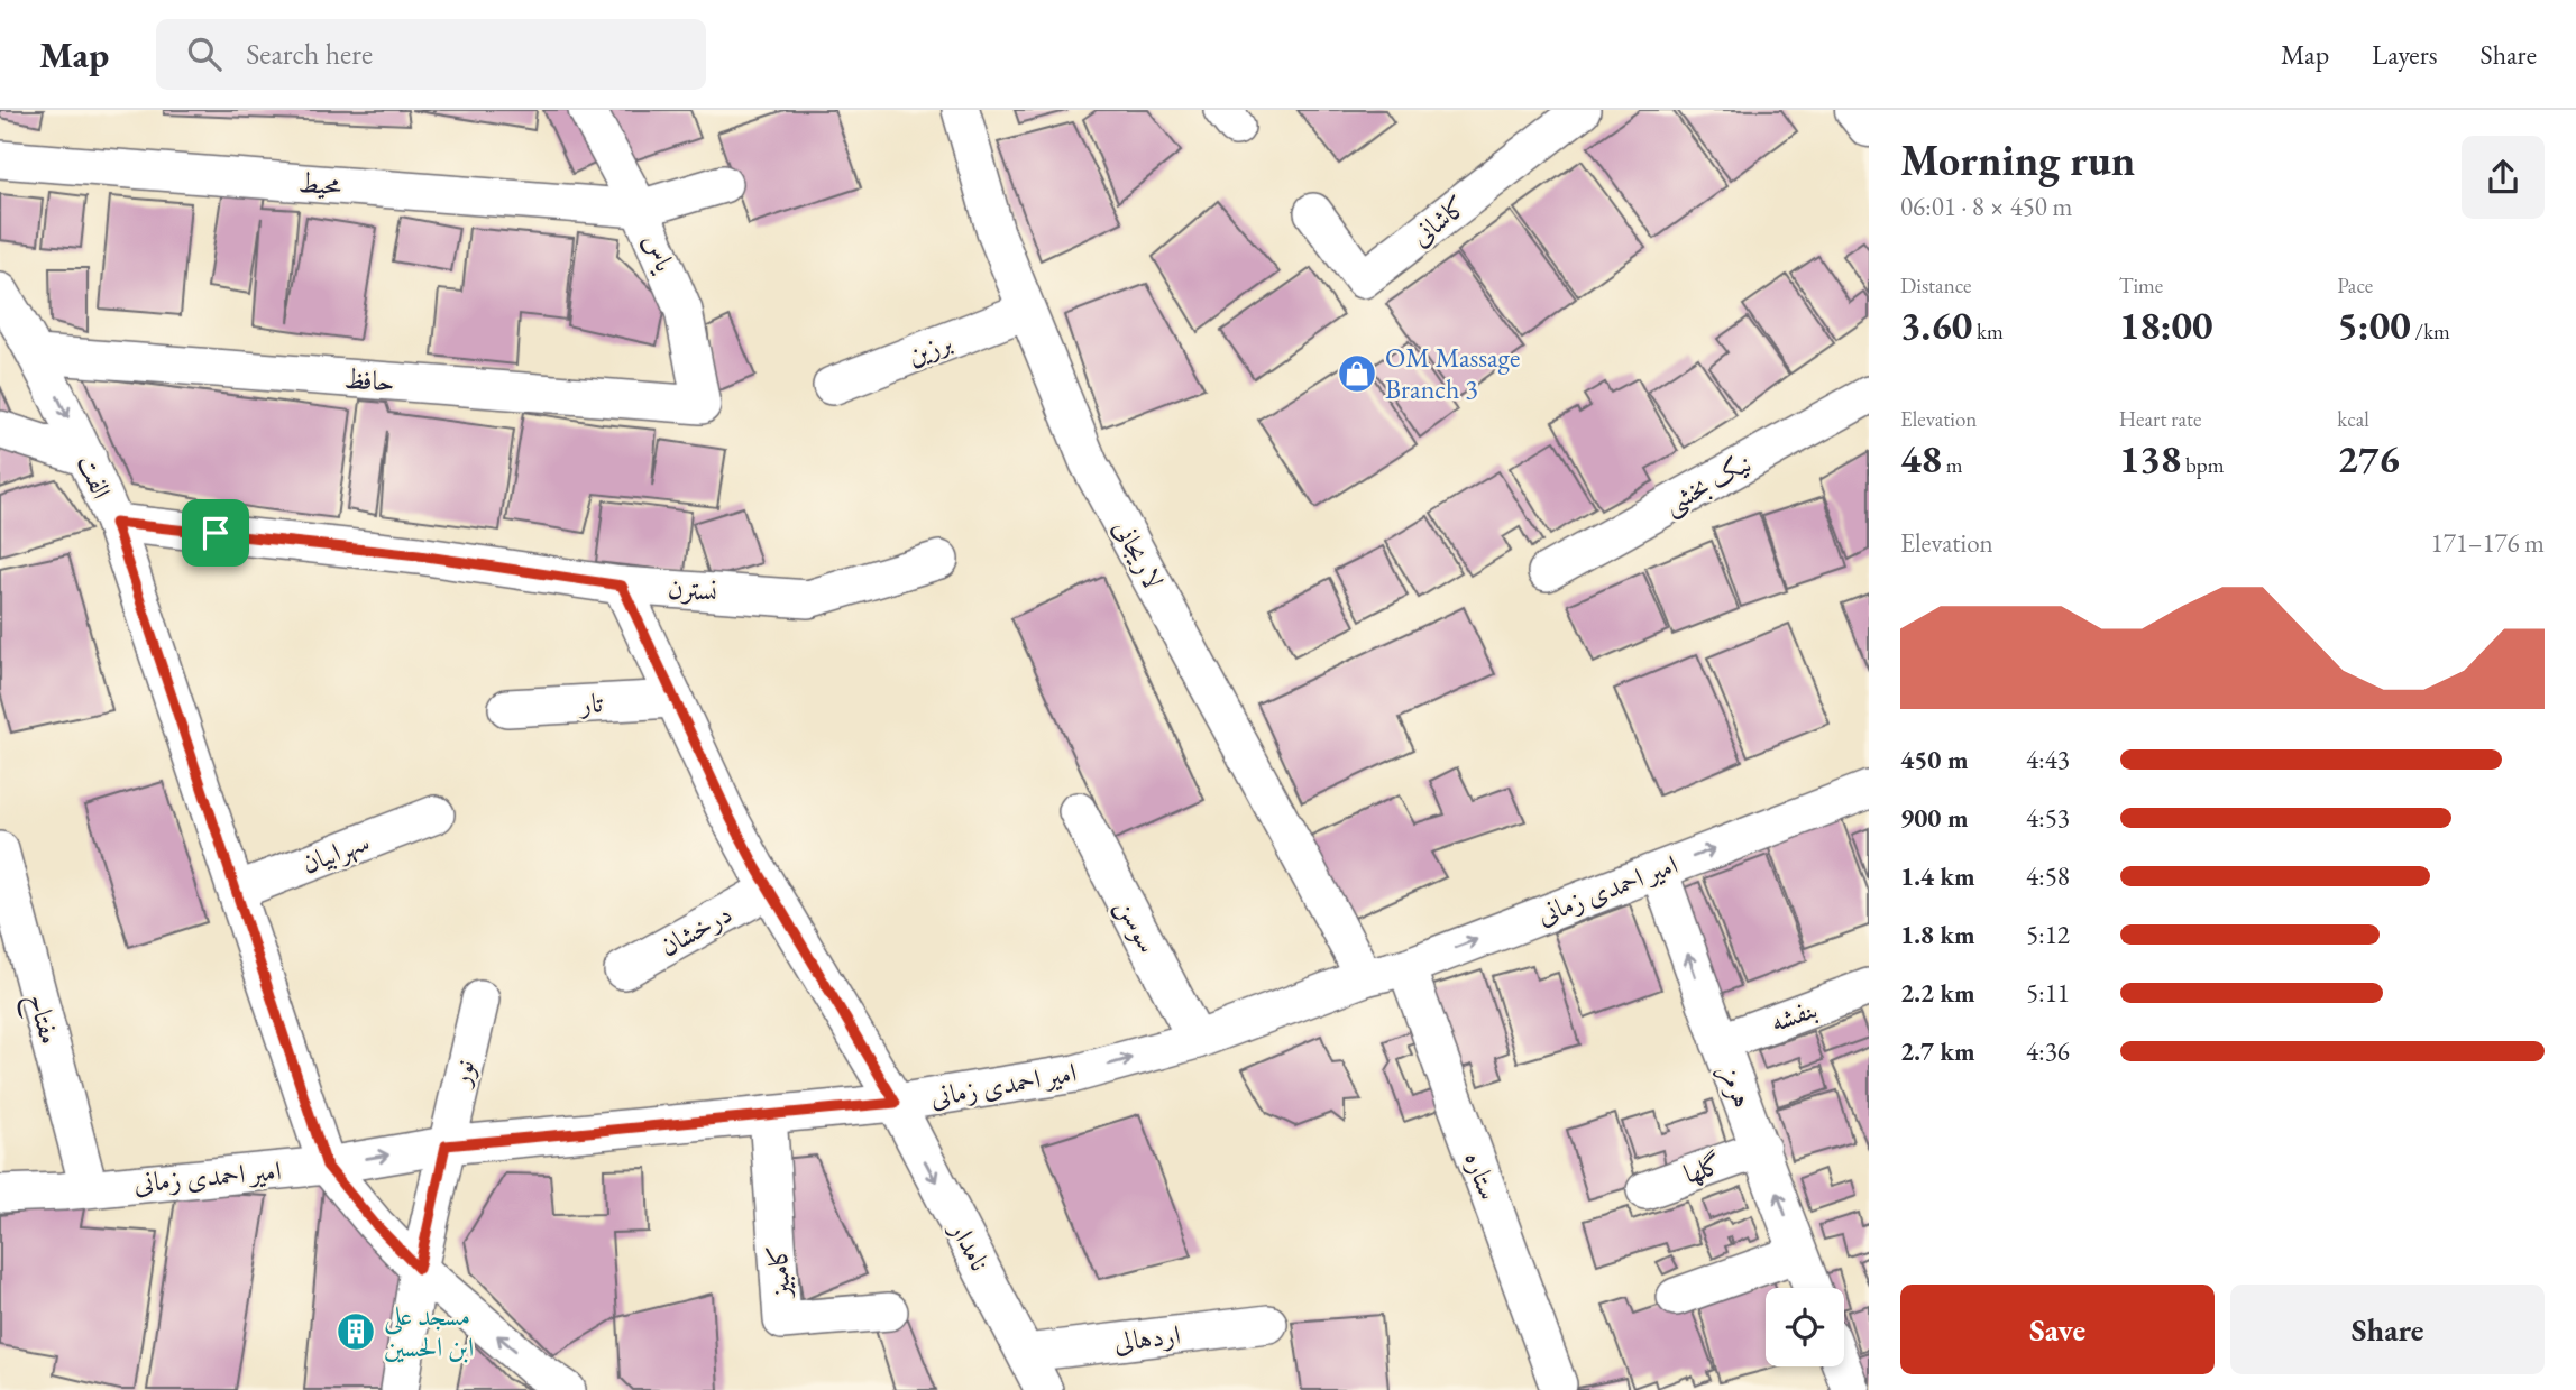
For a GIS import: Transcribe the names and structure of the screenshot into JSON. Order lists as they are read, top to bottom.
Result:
{
  "streets": {
    "street": [
      "محیط",
      "کاشانی",
      "یاس",
      "برزین",
      "حافظ",
      "الفت",
      "نیک بخشی",
      "لاریجانی",
      "نسترن",
      "تار",
      "سهرابیان",
      "امیر احمدی زمانی",
      "سوسن",
      "درخشان",
      "بنفشه",
      "مفتاح",
      "نور",
      "هرمز",
      "گلها",
      "ستاره",
      "نامدار",
      "کامبیز",
      "اردهالی"
    ]
  },
  "crossings": [
    ["محیط", "یاس"],
    ["یاس", "حافظ"],
    ["برزین", "لاریجانی"],
    ["حافظ", "الفت"],
    ["الفت", "نسترن"],
    ["الفت", "سهرابیان"],
    ["الفت", "امیر احمدی زمانی"],
    ["لاریجانی", "امیر احمدی زمانی"],
    ["نسترن", "نامدار"],
    ["تار", "نامدار"],
    ["امیر احمدی زمانی", "سوسن"],
    ["امیر احمدی زمانی", "مفتاح"],
    ["امیر احمدی زمانی", "نور"],
    ["امیر احمدی زمانی", "هرمز"],
    ["امیر احمدی زمانی", "ستاره"],
    ["امیر احمدی زمانی", "نامدار"],
    ["امیر احمدی زمانی", "کامبیز"],
    ["درخشان", "نامدار"],
    ["بنفشه", "هرمز"],
    ["هرمز", "گلها"],
    ["نامدار", "اردهالی"]
  ],
  "one_way": ["امیر احمدی زمانی", "هرمز"],
  "places": {
    "shop": ["OM Massage Branch 3"],
    "building": ["مسجد علی ابن الحسین"]
  },
  "page": {
    "header": "Map",
    "search": "Search here",
    "nav": ["Map", "Layers", "Share"],
    "heading": ["Morning run", "06:01 · 8 × 450 m"],
    "stats": [
      ["Distance", "3.60 km"],
      ["Time", "18:00"],
      ["Pace", "5:00 /km"],
      ["Elevation", "48 m"],
      ["Heart rate", "138 bpm"],
      ["kcal", "276"]
    ],
    "chart": ["Elevation", "171–176 m"],
    "list": [
      {
        "name": "450 m",
        "note": "4:43"
      },
      {
        "name": "900 m",
        "note": "4:53"
      },
      {
        "name": "1.4 km",
        "note": "4:58"
      },
      {
        "name": "1.8 km",
        "note": "5:12"
      },
      {
        "name": "2.2 km",
        "note": "5:11"
      },
      {
        "name": "2.7 km",
        "note": "4:36"
      }
    ],
    "buttons": ["Save", "Share"]
  }
}
